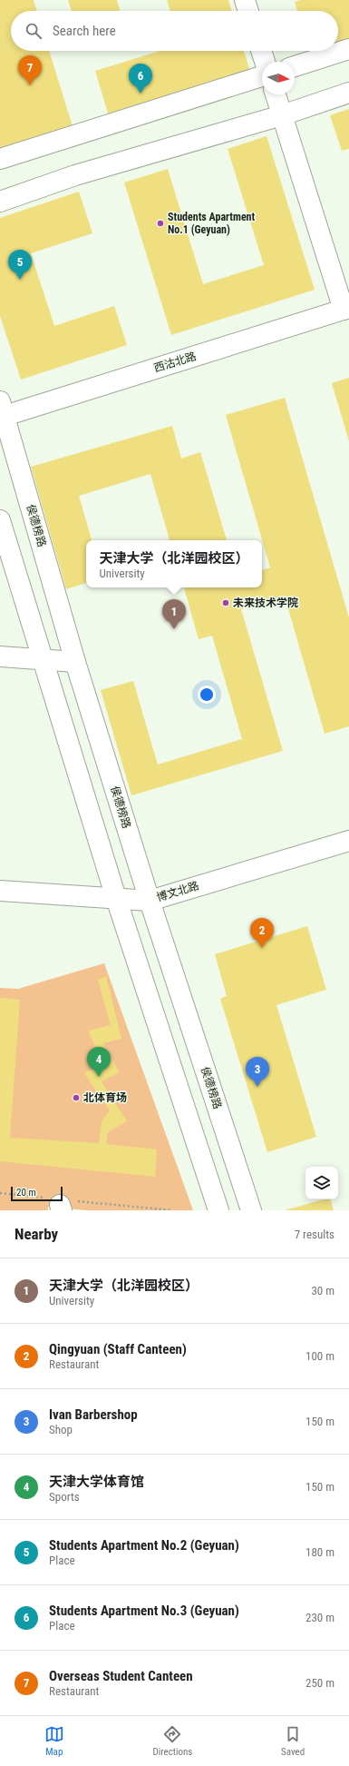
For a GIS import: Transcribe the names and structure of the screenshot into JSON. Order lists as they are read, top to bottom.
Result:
{
  "streets": {
    "street": ["西沽北路", "侯德榜路", "博文北路"]
  },
  "crossings": [
    ["西沽北路", "侯德榜路"],
    ["侯德榜路", "博文北路"]
  ],
  "places": ["Students Apartment No.1 (Geyuan)", "未来技术学院", "北体育场"],
  "scale_bar": "20 m",
  "north": "right",
  "page": {
    "search": "Search here",
    "pins": [
      "7",
      "6",
      "5",
      "1",
      "2",
      "4",
      "3"
    ],
    "popup": ["天津大学（北洋园校区）", "University"],
    "scale": "20 m",
    "heading": ["Nearby", "7 results"],
    "list": [
      {
        "mark": "1",
        "name": "天津大学（北洋园校区）",
        "note": "University",
        "value": "30 m"
      },
      {
        "mark": "2",
        "name": "Qingyuan (Staff Canteen)",
        "note": "Restaurant",
        "value": "100 m"
      },
      {
        "mark": "3",
        "name": "Ivan Barbershop",
        "note": "Shop",
        "value": "150 m"
      },
      {
        "mark": "4",
        "name": "天津大学体育馆",
        "note": "Sports",
        "value": "150 m"
      },
      {
        "mark": "5",
        "name": "Students Apartment No.2 (Geyuan)",
        "note": "Place",
        "value": "180 m"
      },
      {
        "mark": "6",
        "name": "Students Apartment No.3 (Geyuan)",
        "note": "Place",
        "value": "230 m"
      },
      {
        "mark": "7",
        "name": "Overseas Student Canteen",
        "note": "Restaurant",
        "value": "250 m"
      }
    ],
    "nav": ["Map", "Directions", "Saved"]
  }
}
